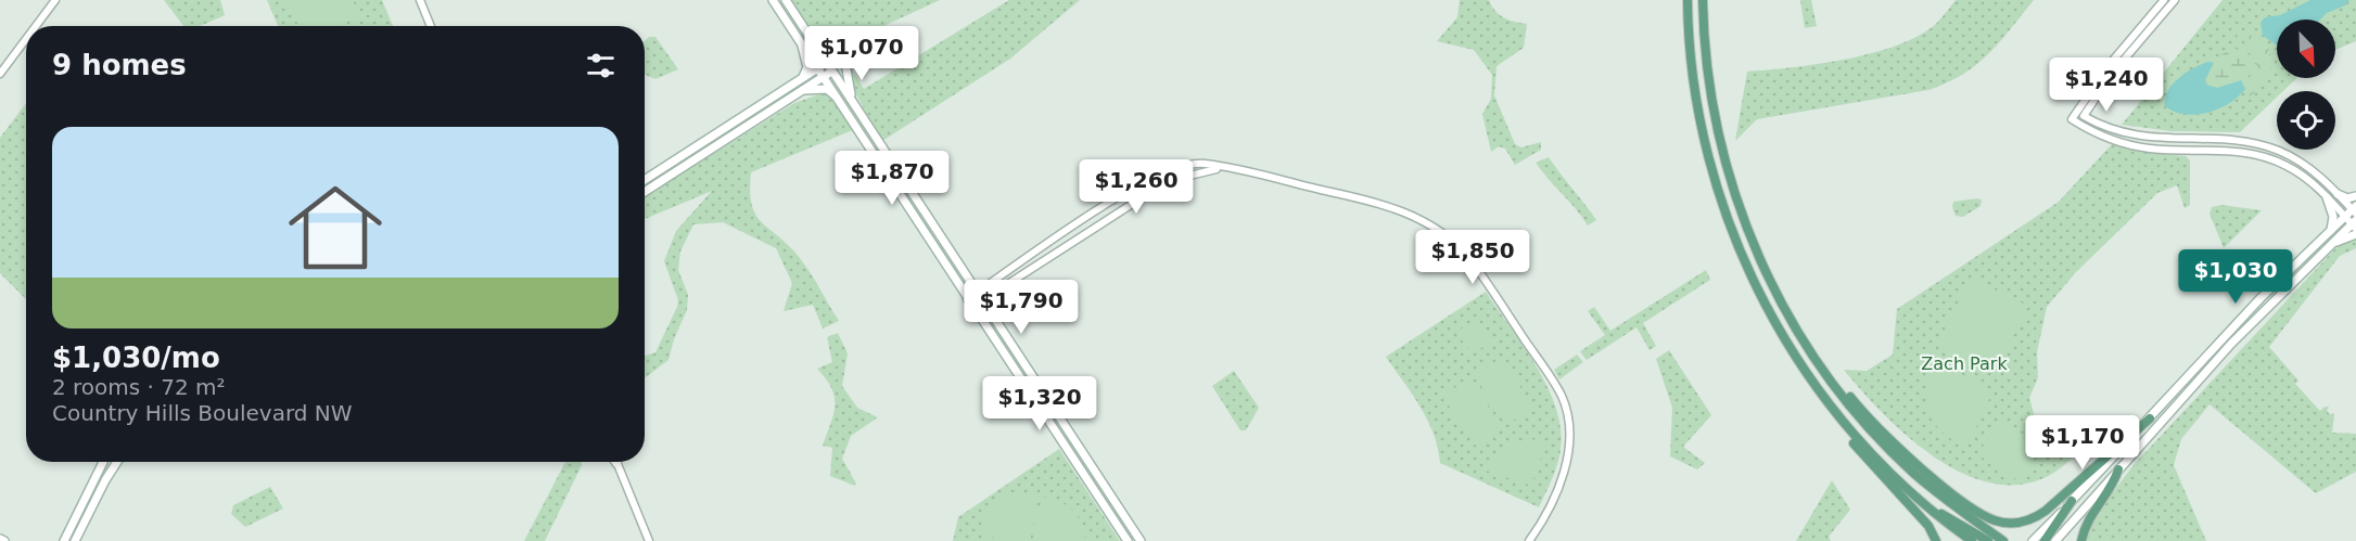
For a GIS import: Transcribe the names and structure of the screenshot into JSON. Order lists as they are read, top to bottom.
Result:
{
  "parks": ["Zach Park"],
  "north": "bottom right",
  "page": {
    "price": [
      "$1,070",
      "$1,240",
      "$1,870",
      "$1,260",
      "$1,850",
      "$1,030",
      "$1,790",
      "$1,320",
      "$1,170"
    ],
    "heading": "9 homes",
    "list": [
      {
        "name": "$1,030/mo",
        "note": "2 rooms · 72 m² · Country Hills Boulevard NW"
      }
    ]
  }
}
